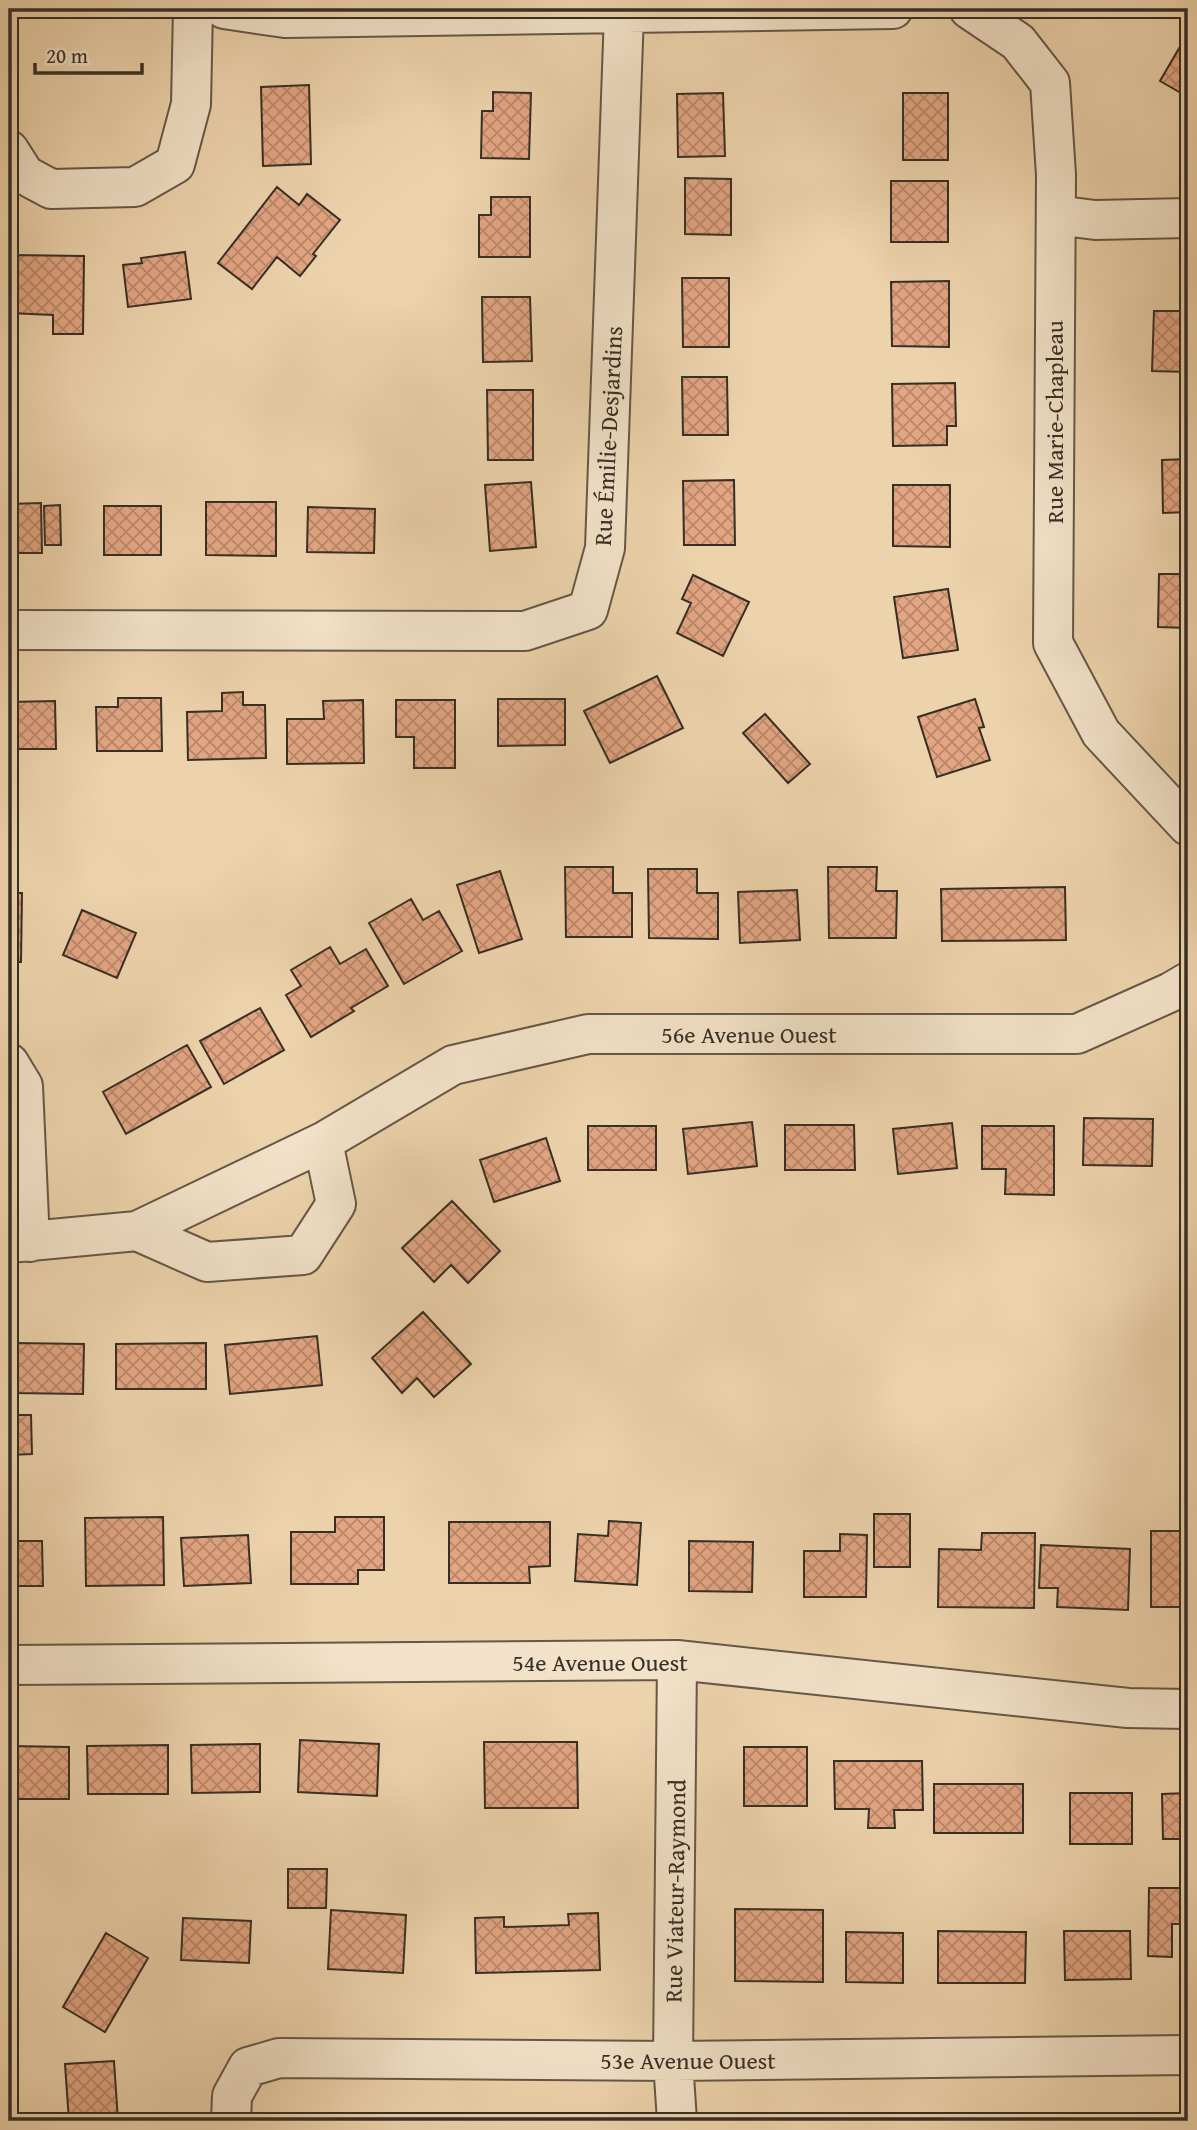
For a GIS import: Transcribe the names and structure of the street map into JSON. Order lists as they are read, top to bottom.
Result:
{
  "streets": {
    "street": [
      "Rue Marie-Chapleau",
      "Rue Émilie-Desjardins",
      "56e Avenue Ouest",
      "54e Avenue Ouest",
      "Rue Viateur-Raymond",
      "53e Avenue Ouest"
    ]
  },
  "crossings": [
    ["54e Avenue Ouest", "Rue Viateur-Raymond"],
    ["Rue Viateur-Raymond", "53e Avenue Ouest"]
  ],
  "scale_bar": "20 m"
}
